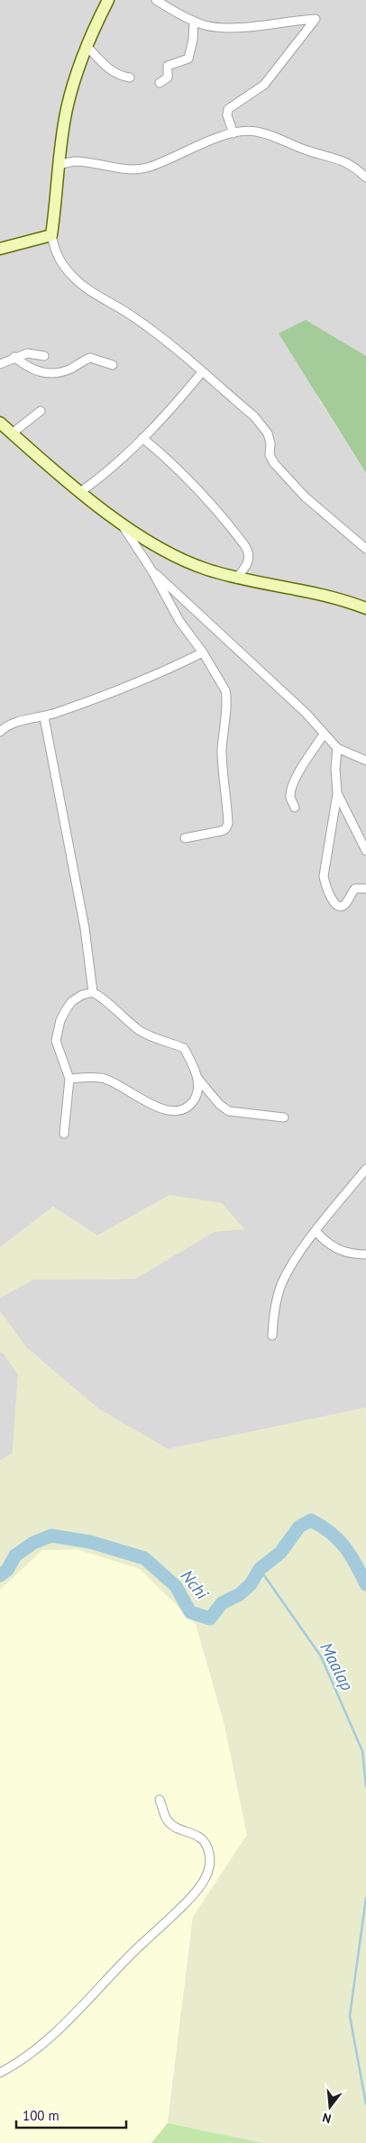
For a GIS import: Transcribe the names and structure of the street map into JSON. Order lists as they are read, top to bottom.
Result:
{
  "water": ["Nchi", "Maalap"],
  "scale_bar": "100 m",
  "north": "bottom"
}
